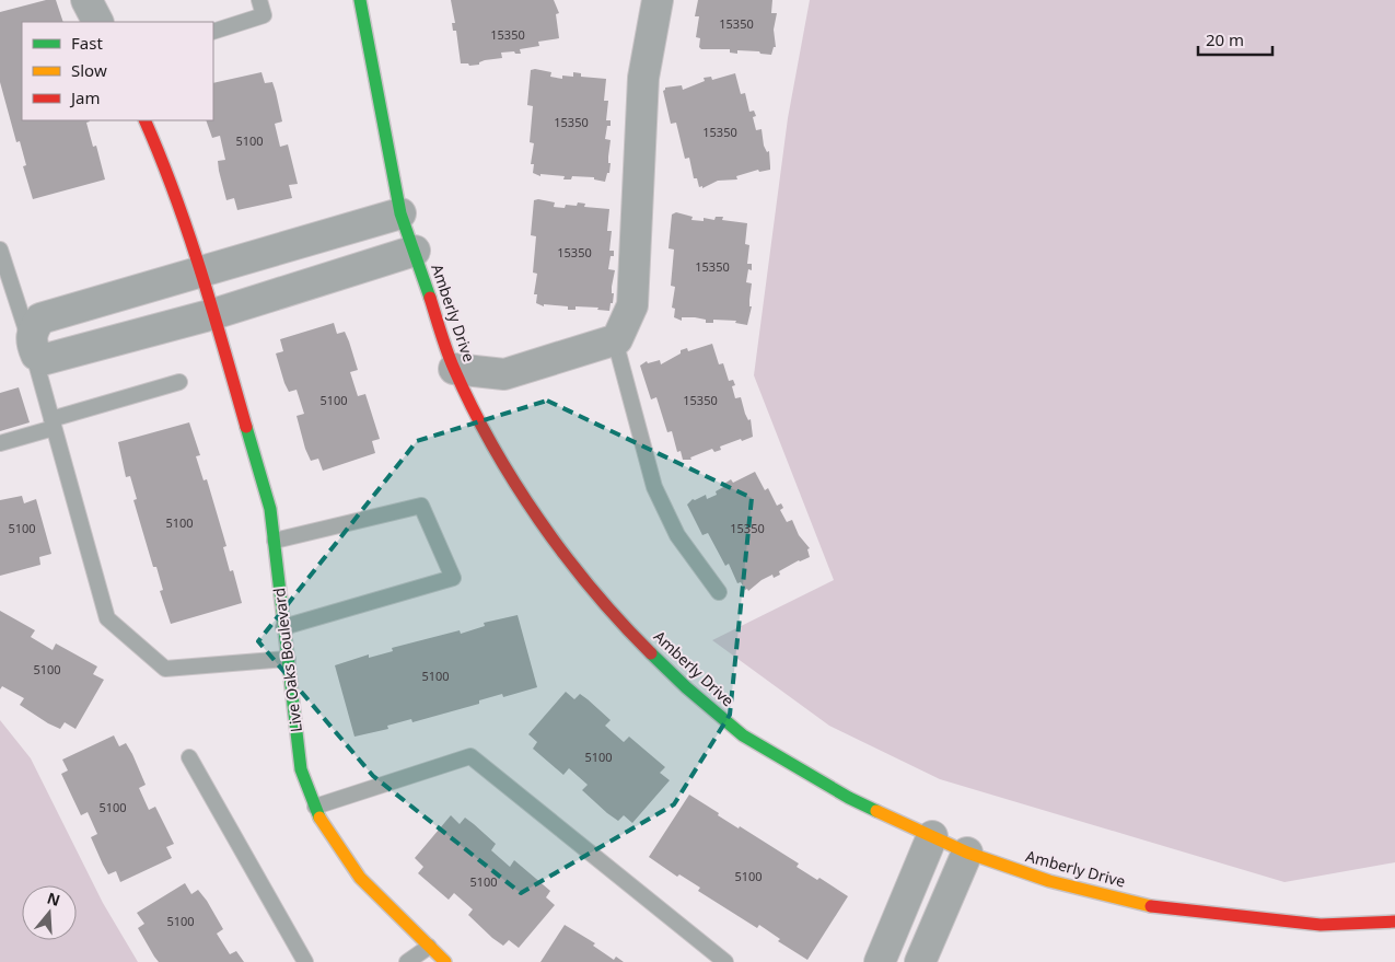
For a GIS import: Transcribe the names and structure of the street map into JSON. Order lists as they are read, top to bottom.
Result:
{
  "streets": {
    "street": ["Amberly Drive", "Live Oaks Boulevard"]
  },
  "house_numbers": [
    "15350",
    "15350",
    "15350",
    "15350",
    "5100",
    "15350",
    "15350",
    "5100",
    "15350",
    "5100",
    "5100",
    "15350",
    "5100",
    "5100",
    "5100",
    "5100",
    "5100",
    "5100",
    "5100"
  ],
  "legend": ["Fast", "Slow", "Jam"],
  "scale_bar": "20 m",
  "north": "top"
}
